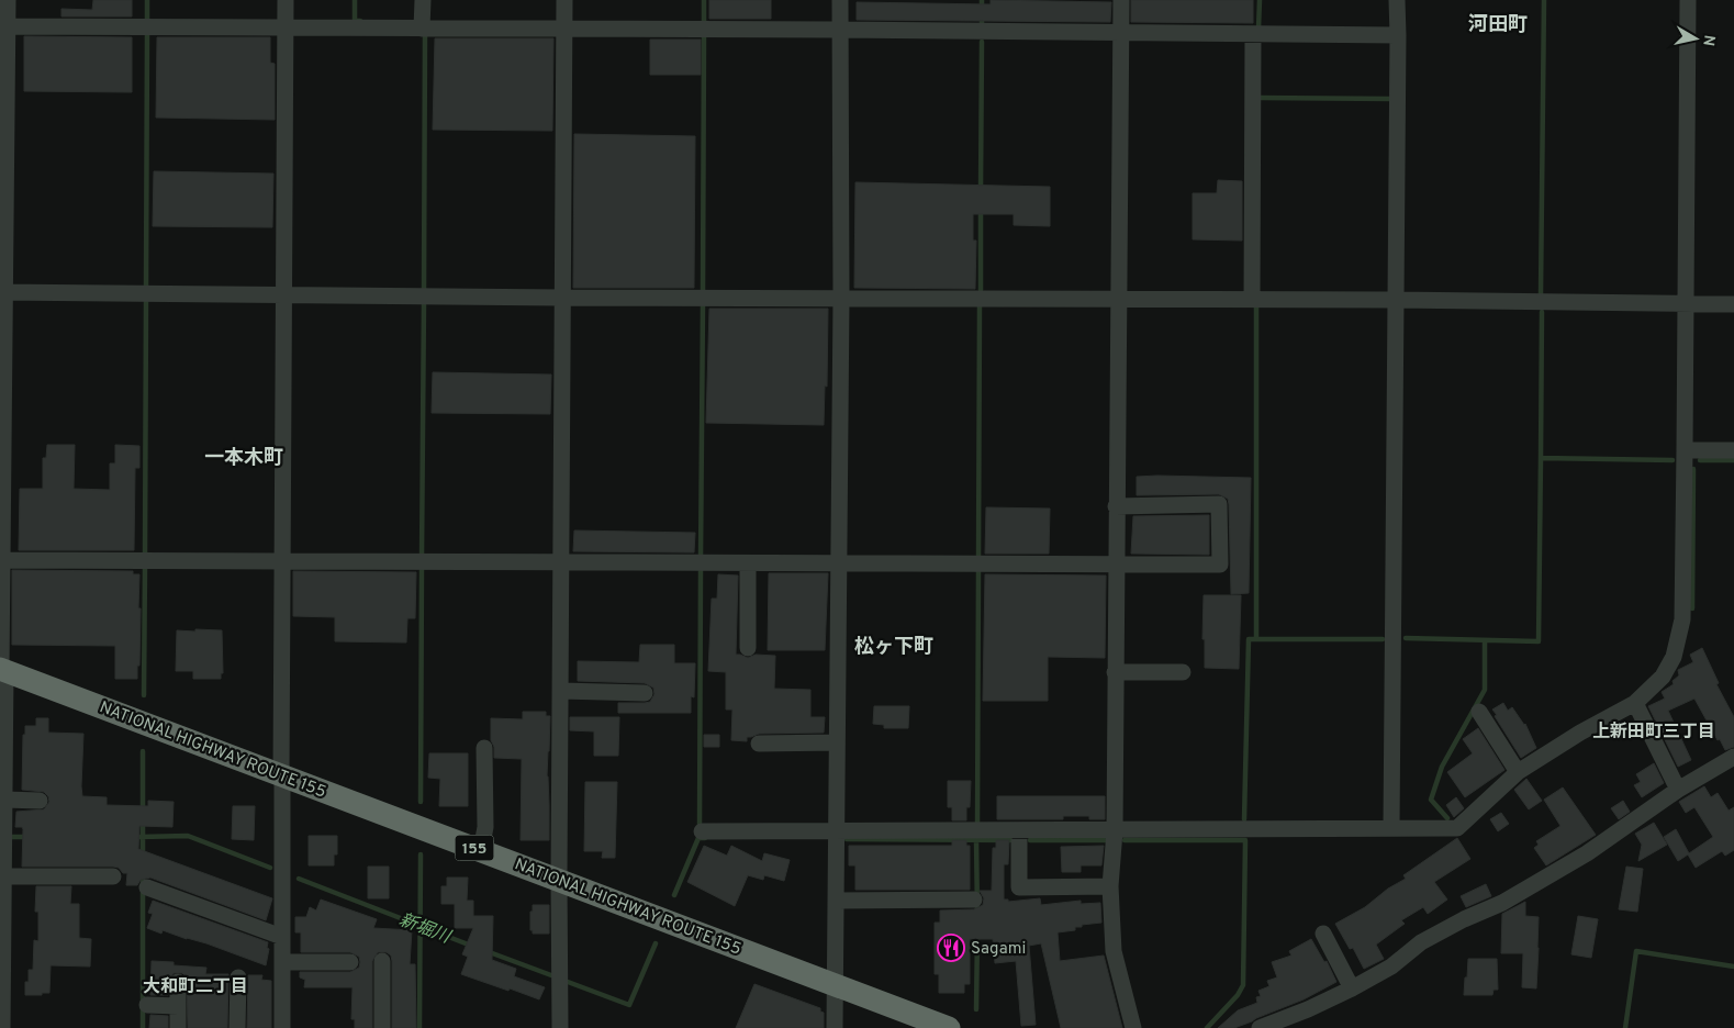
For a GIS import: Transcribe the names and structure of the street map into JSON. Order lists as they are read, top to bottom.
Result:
{
  "streets": {
    "highway": ["NATIONAL HIGHWAY ROUTE 155", "155"]
  },
  "districts": [
    "河田町",
    "一本木町",
    "松ヶ下町",
    "上新田町三丁目",
    "大和町二丁目"
  ],
  "water": ["新堀川"],
  "places": {
    "restaurant": ["Sagami"]
  },
  "north": "right"
}
